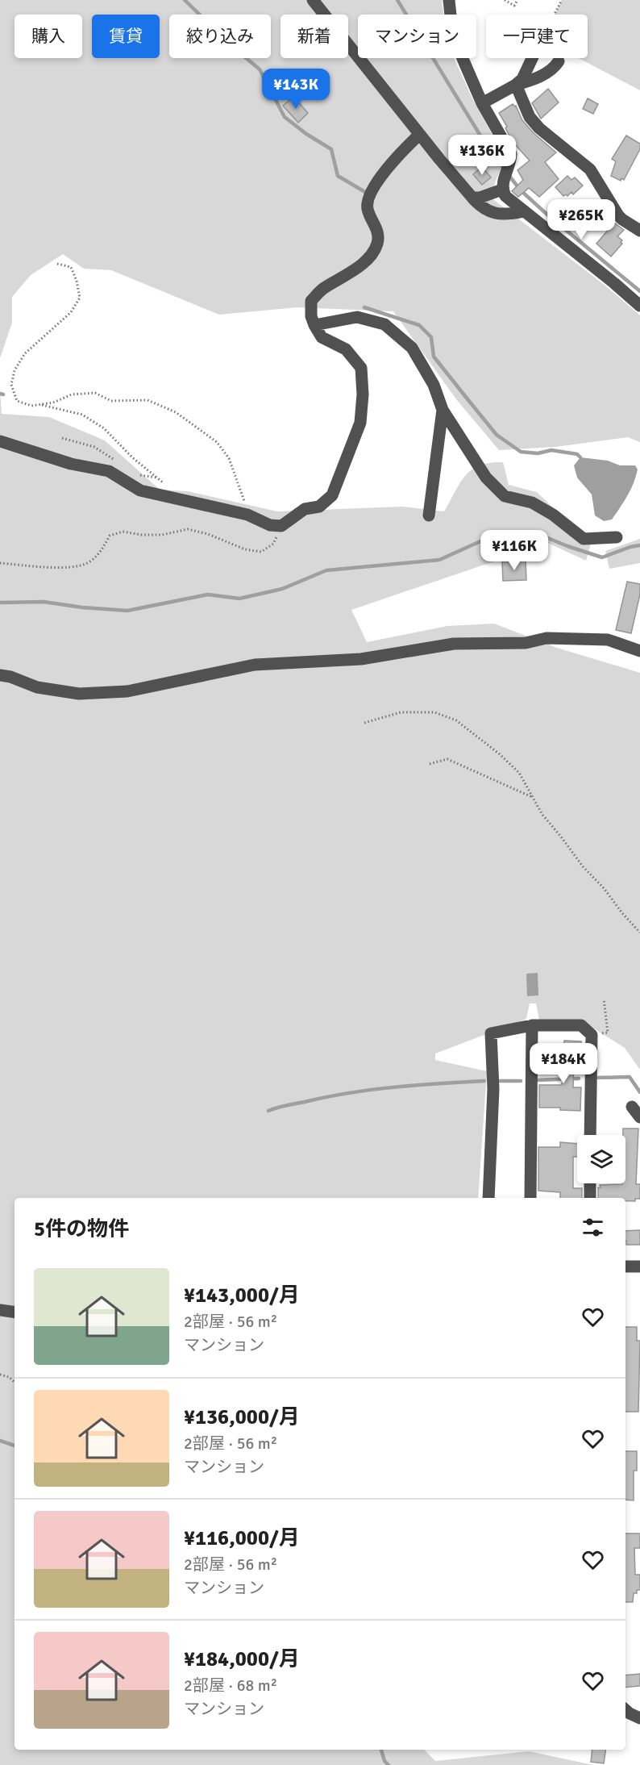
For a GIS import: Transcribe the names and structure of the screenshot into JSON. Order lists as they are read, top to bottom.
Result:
{
  "page": {
    "chip": [
      "購入",
      "賃貸",
      "絞り込み",
      "新着",
      "マンション",
      "一戸建て"
    ],
    "price": [
      "¥143K",
      "¥136K",
      "¥265K",
      "¥116K",
      "¥184K"
    ],
    "heading": "5件の物件",
    "list": [
      {
        "name": "¥143,000/月",
        "note": "2部屋 · 56 m² · マンション"
      },
      {
        "name": "¥136,000/月",
        "note": "2部屋 · 56 m² · マンション"
      },
      {
        "name": "¥116,000/月",
        "note": "2部屋 · 56 m² · マンション"
      },
      {
        "name": "¥184,000/月",
        "note": "2部屋 · 68 m² · マンション"
      }
    ]
  }
}
